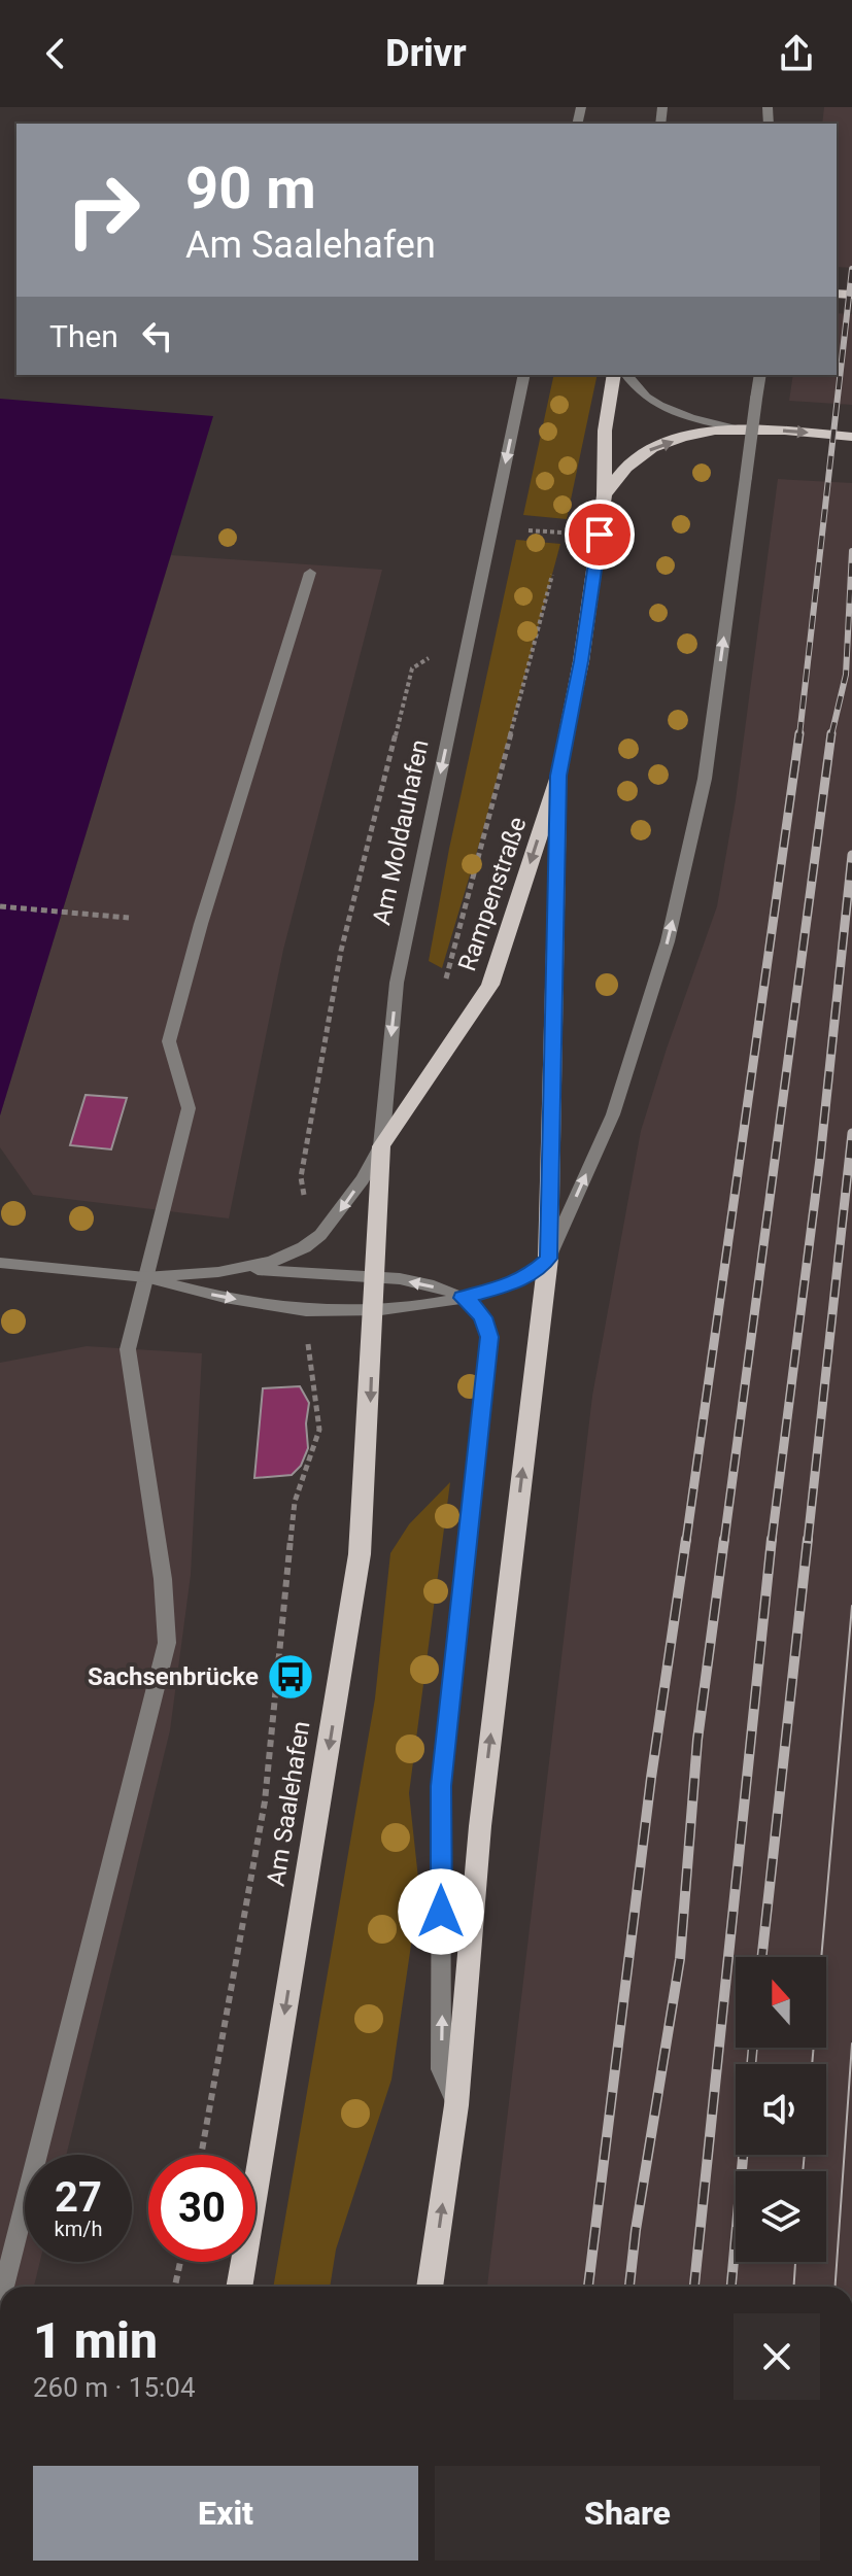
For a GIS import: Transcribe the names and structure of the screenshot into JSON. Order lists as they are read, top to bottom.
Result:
{
  "streets": {
    "main road": ["Am Moldauhafen", "Rampenstraße", "Am Saalehafen"]
  },
  "crossings": [
    ["Am Moldauhafen", "Rampenstraße"],
    ["Am Moldauhafen", "Am Saalehafen"]
  ],
  "one_way": ["Am Moldauhafen"],
  "places": {
    "bus stop": ["Sachsenbrücke"]
  },
  "north": "top",
  "page": {
    "header": "Drivr",
    "turn": ["90 m", "Am Saalehafen"],
    "then": "Then",
    "speed": "27 km/h",
    "limit": "30",
    "heading": ["1 min", "260 m · 15:04"],
    "buttons": ["Exit", "Share"]
  }
}
